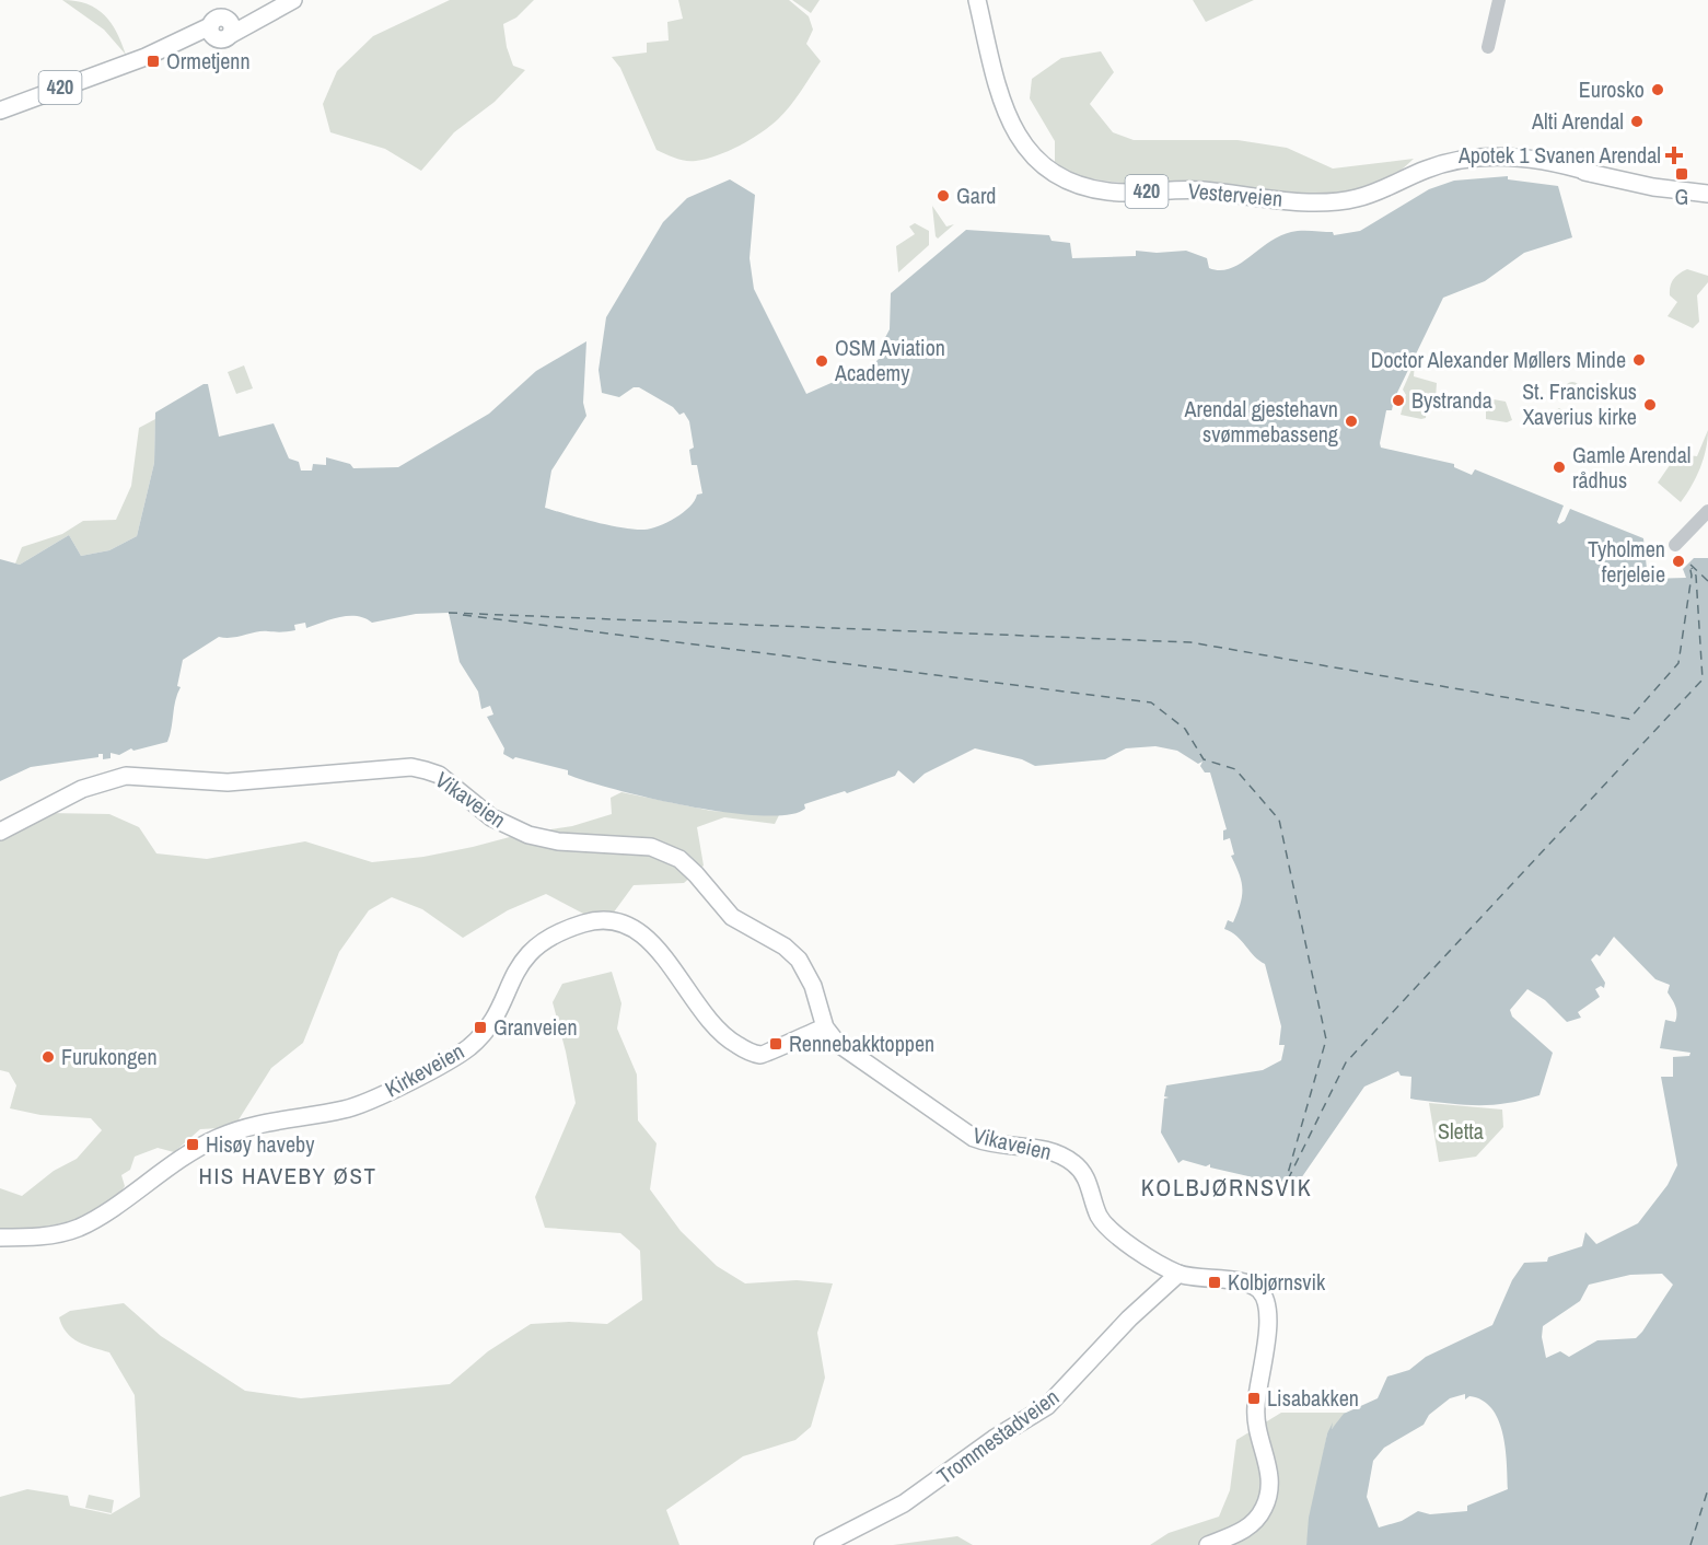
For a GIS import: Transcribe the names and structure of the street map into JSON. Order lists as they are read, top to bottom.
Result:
{
  "streets": {
    "main road": [
      "420",
      "Vesterveien",
      "Vikaveien",
      "Kirkeveien",
      "Trommestadveien"
    ]
  },
  "crossings": [
    ["Vikaveien", "Kirkeveien"],
    ["Vikaveien", "Trommestadveien"]
  ],
  "districts": ["HIS HAVEBY ØST", "KOLBJØRNSVIK"],
  "parks": ["Sletta"],
  "places": {
    "transit": [
      "Ormetjenn",
      "G",
      "Granveien",
      "Rennebakktoppen",
      "Hisøy haveby",
      "Kolbjørnsvik",
      "Lisabakken"
    ],
    "other": [
      "Eurosko",
      "Alti Arendal",
      "Gard",
      "Doctor Alexander Møllers Minde",
      "OSM Aviation Academy",
      "Bystranda",
      "St. Franciskus Xaverius kirke",
      "Arendal gjestehavn svømmebasseng",
      "Gamle Arendal rådhus",
      "Tyholmen ferjeleie",
      "Furukongen"
    ],
    "health": ["Apotek 1 Svanen Arendal"]
  }
}
